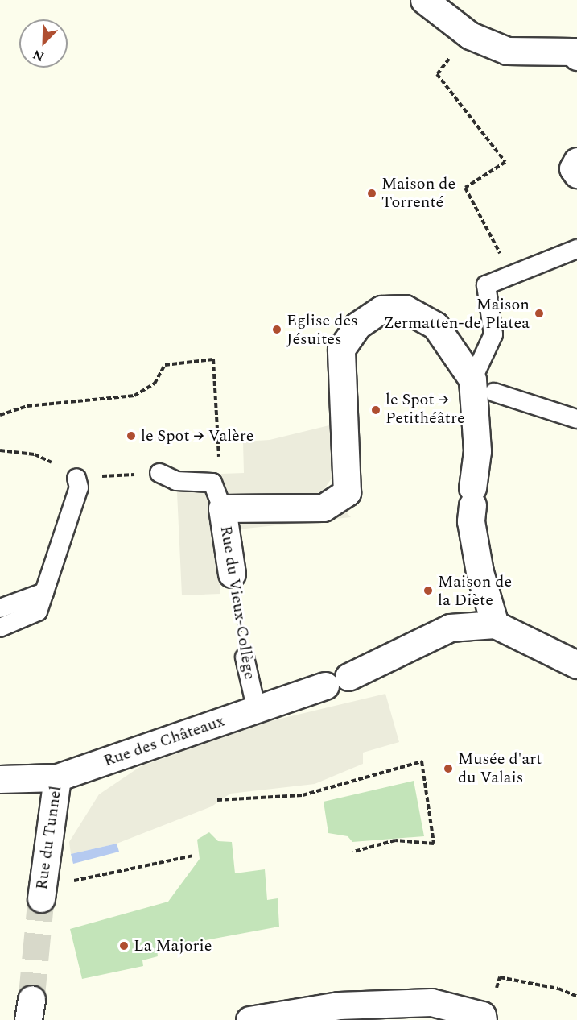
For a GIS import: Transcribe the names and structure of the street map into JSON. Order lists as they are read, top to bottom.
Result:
{
  "streets": {
    "street": ["Rue du Vieux-Collège", "Rue des Châteaux", "Rue du Tunnel"]
  },
  "crossings": [
    ["Rue du Vieux-Collège", "Rue des Châteaux"],
    ["Rue des Châteaux", "Rue du Tunnel"]
  ],
  "places": [
    "Maison de Torrenté",
    "Maison Zermatten-de Platea",
    "Eglise des Jésuites",
    "le Spot → Petithéâtre",
    "le Spot → Valère",
    "Maison de la Diète",
    "Musée d'art du Valais",
    "La Majorie"
  ],
  "north": "bottom left"
}
